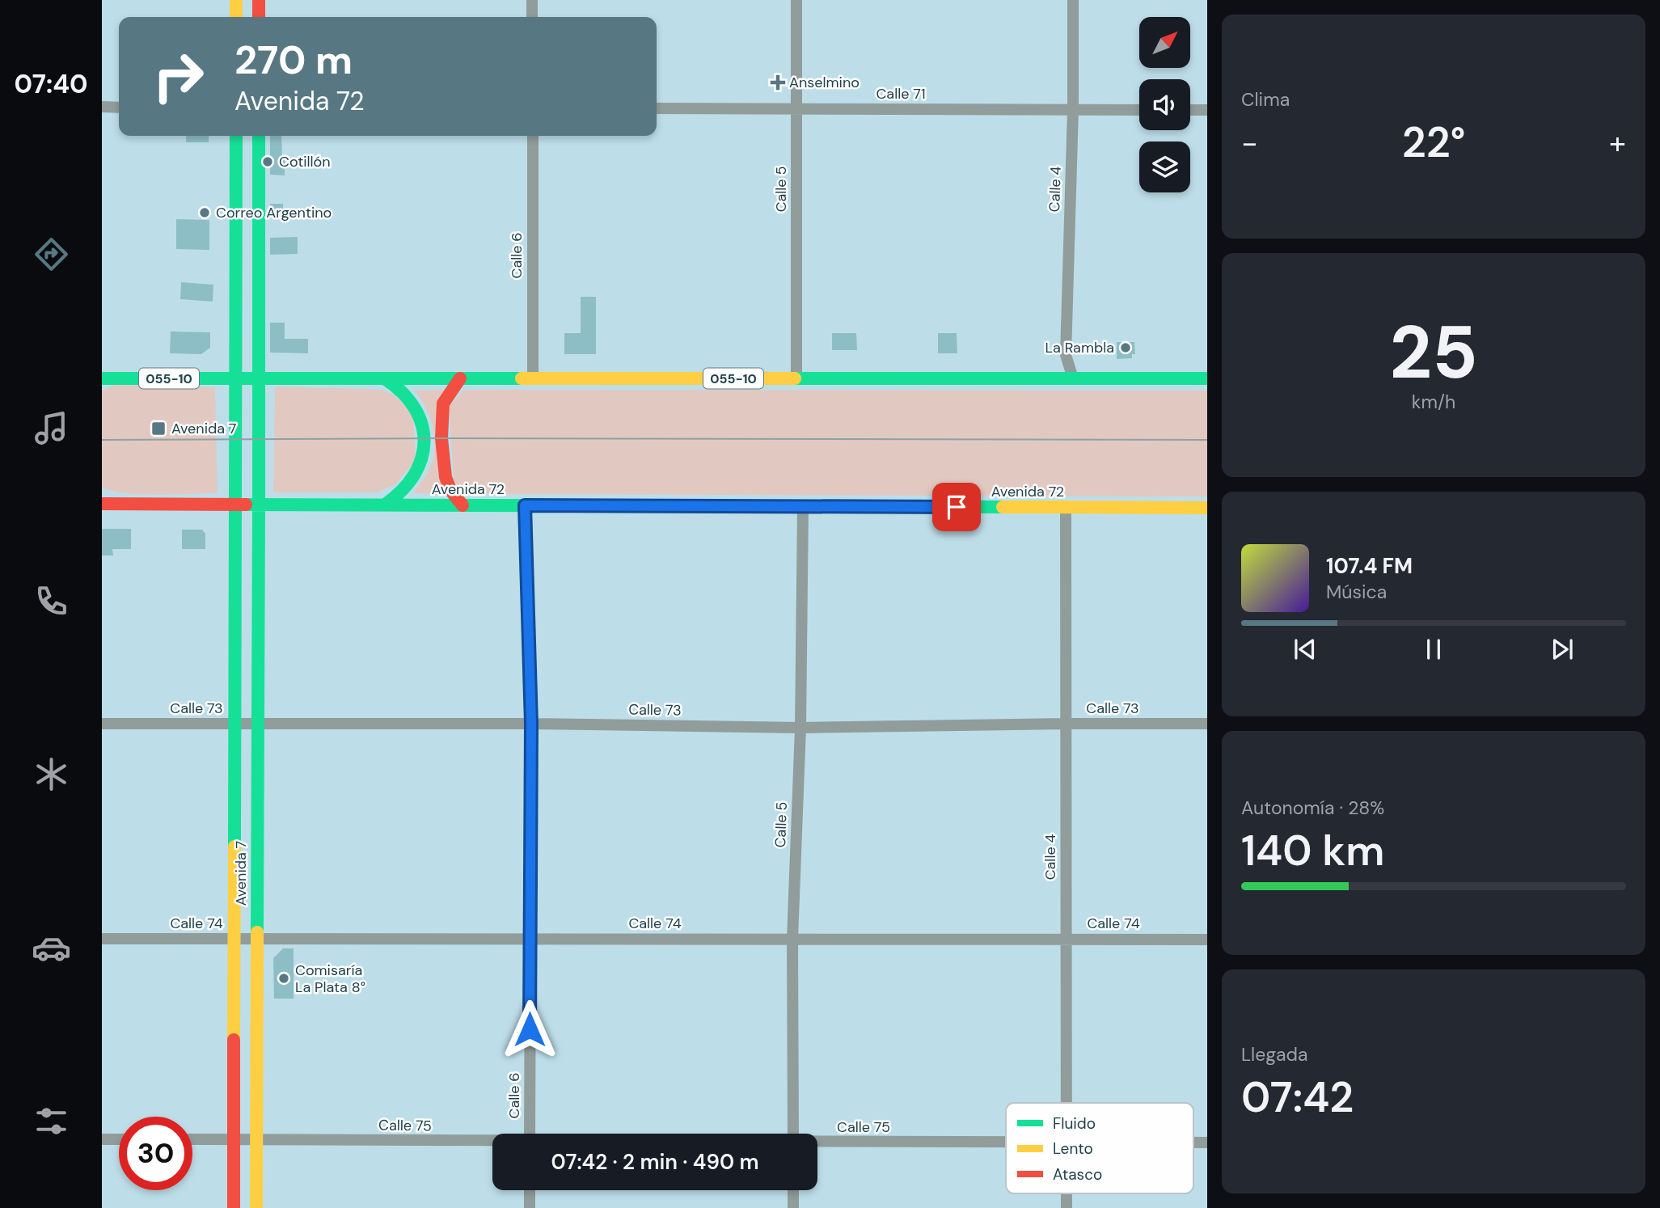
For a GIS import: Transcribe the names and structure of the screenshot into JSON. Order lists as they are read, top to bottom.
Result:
{
  "streets": {
    "main road": ["055-10", "Avenida 72", "Avenida 7"],
    "street": [
      "Calle 71",
      "Calle 5",
      "Calle 4",
      "Calle 6",
      "Calle 73",
      "Calle 74",
      "Calle 75"
    ]
  },
  "crossings": [
    ["Calle 71", "Calle 5"],
    ["Calle 71", "Calle 4"],
    ["Calle 5", "055-10"],
    ["Calle 5", "Avenida 72"],
    ["Calle 5", "Calle 73"],
    ["Calle 5", "Calle 74"],
    ["Calle 4", "055-10"],
    ["Calle 4", "Avenida 72"],
    ["Calle 4", "Calle 73"],
    ["Calle 4", "Calle 74"],
    ["Calle 6", "055-10"],
    ["Calle 6", "Avenida 72"],
    ["Calle 6", "Calle 73"],
    ["Calle 6", "Calle 74"],
    ["055-10", "Avenida 7"],
    ["Avenida 72", "Avenida 7"],
    ["Calle 73", "Avenida 7"],
    ["Avenida 7", "Calle 74"],
    ["Avenida 7", "Calle 75"]
  ],
  "places": {
    "health": ["Anselmino"],
    "other": [
      "Cotillón",
      "Correo Argentino",
      "La Rambla",
      "Comisaría La Plata 8°"
    ],
    "transit": ["Avenida 7"]
  },
  "legend": ["Fluido", "Lento", "Atasco"],
  "north": "top right",
  "page": {
    "tabs": "07:40",
    "tile": [
      "Clima",
      ["25", "km/h"],
      ["Autonomía · 28%", "140 km"],
      ["Llegada", "07:42"]
    ],
    "turn": ["270 m", "Avenida 72"],
    "heat": ["−", "22°", "+"],
    "song": ["107.4 FM", "Música"],
    "limit": "30",
    "trip": "07:42 · 2 min · 490 m"
  }
}
